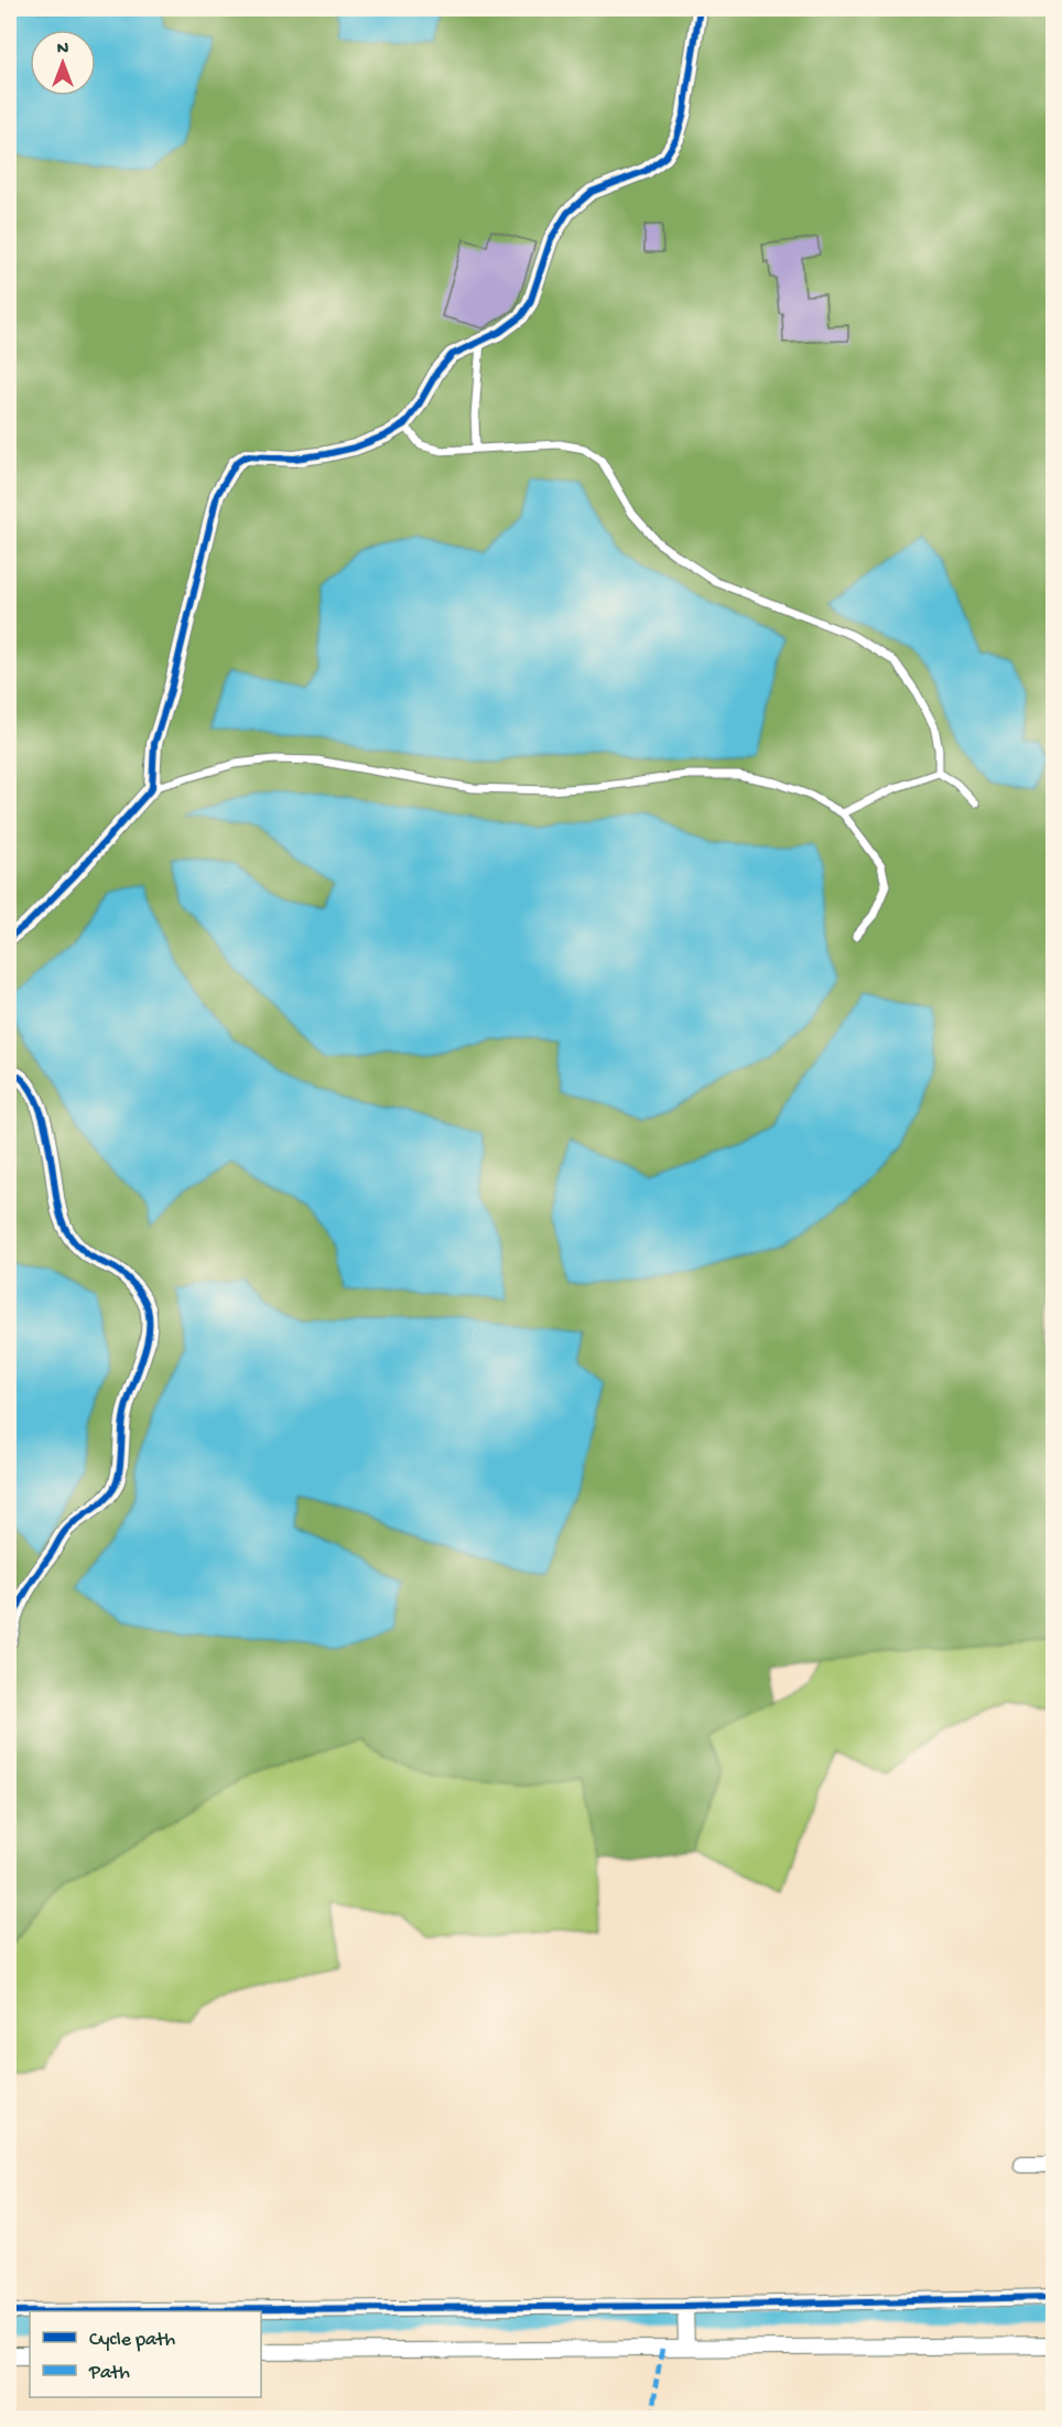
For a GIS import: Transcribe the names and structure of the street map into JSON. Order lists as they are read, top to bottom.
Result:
{
  "legend": ["Cycle path", "Path"],
  "north": "top"
}
